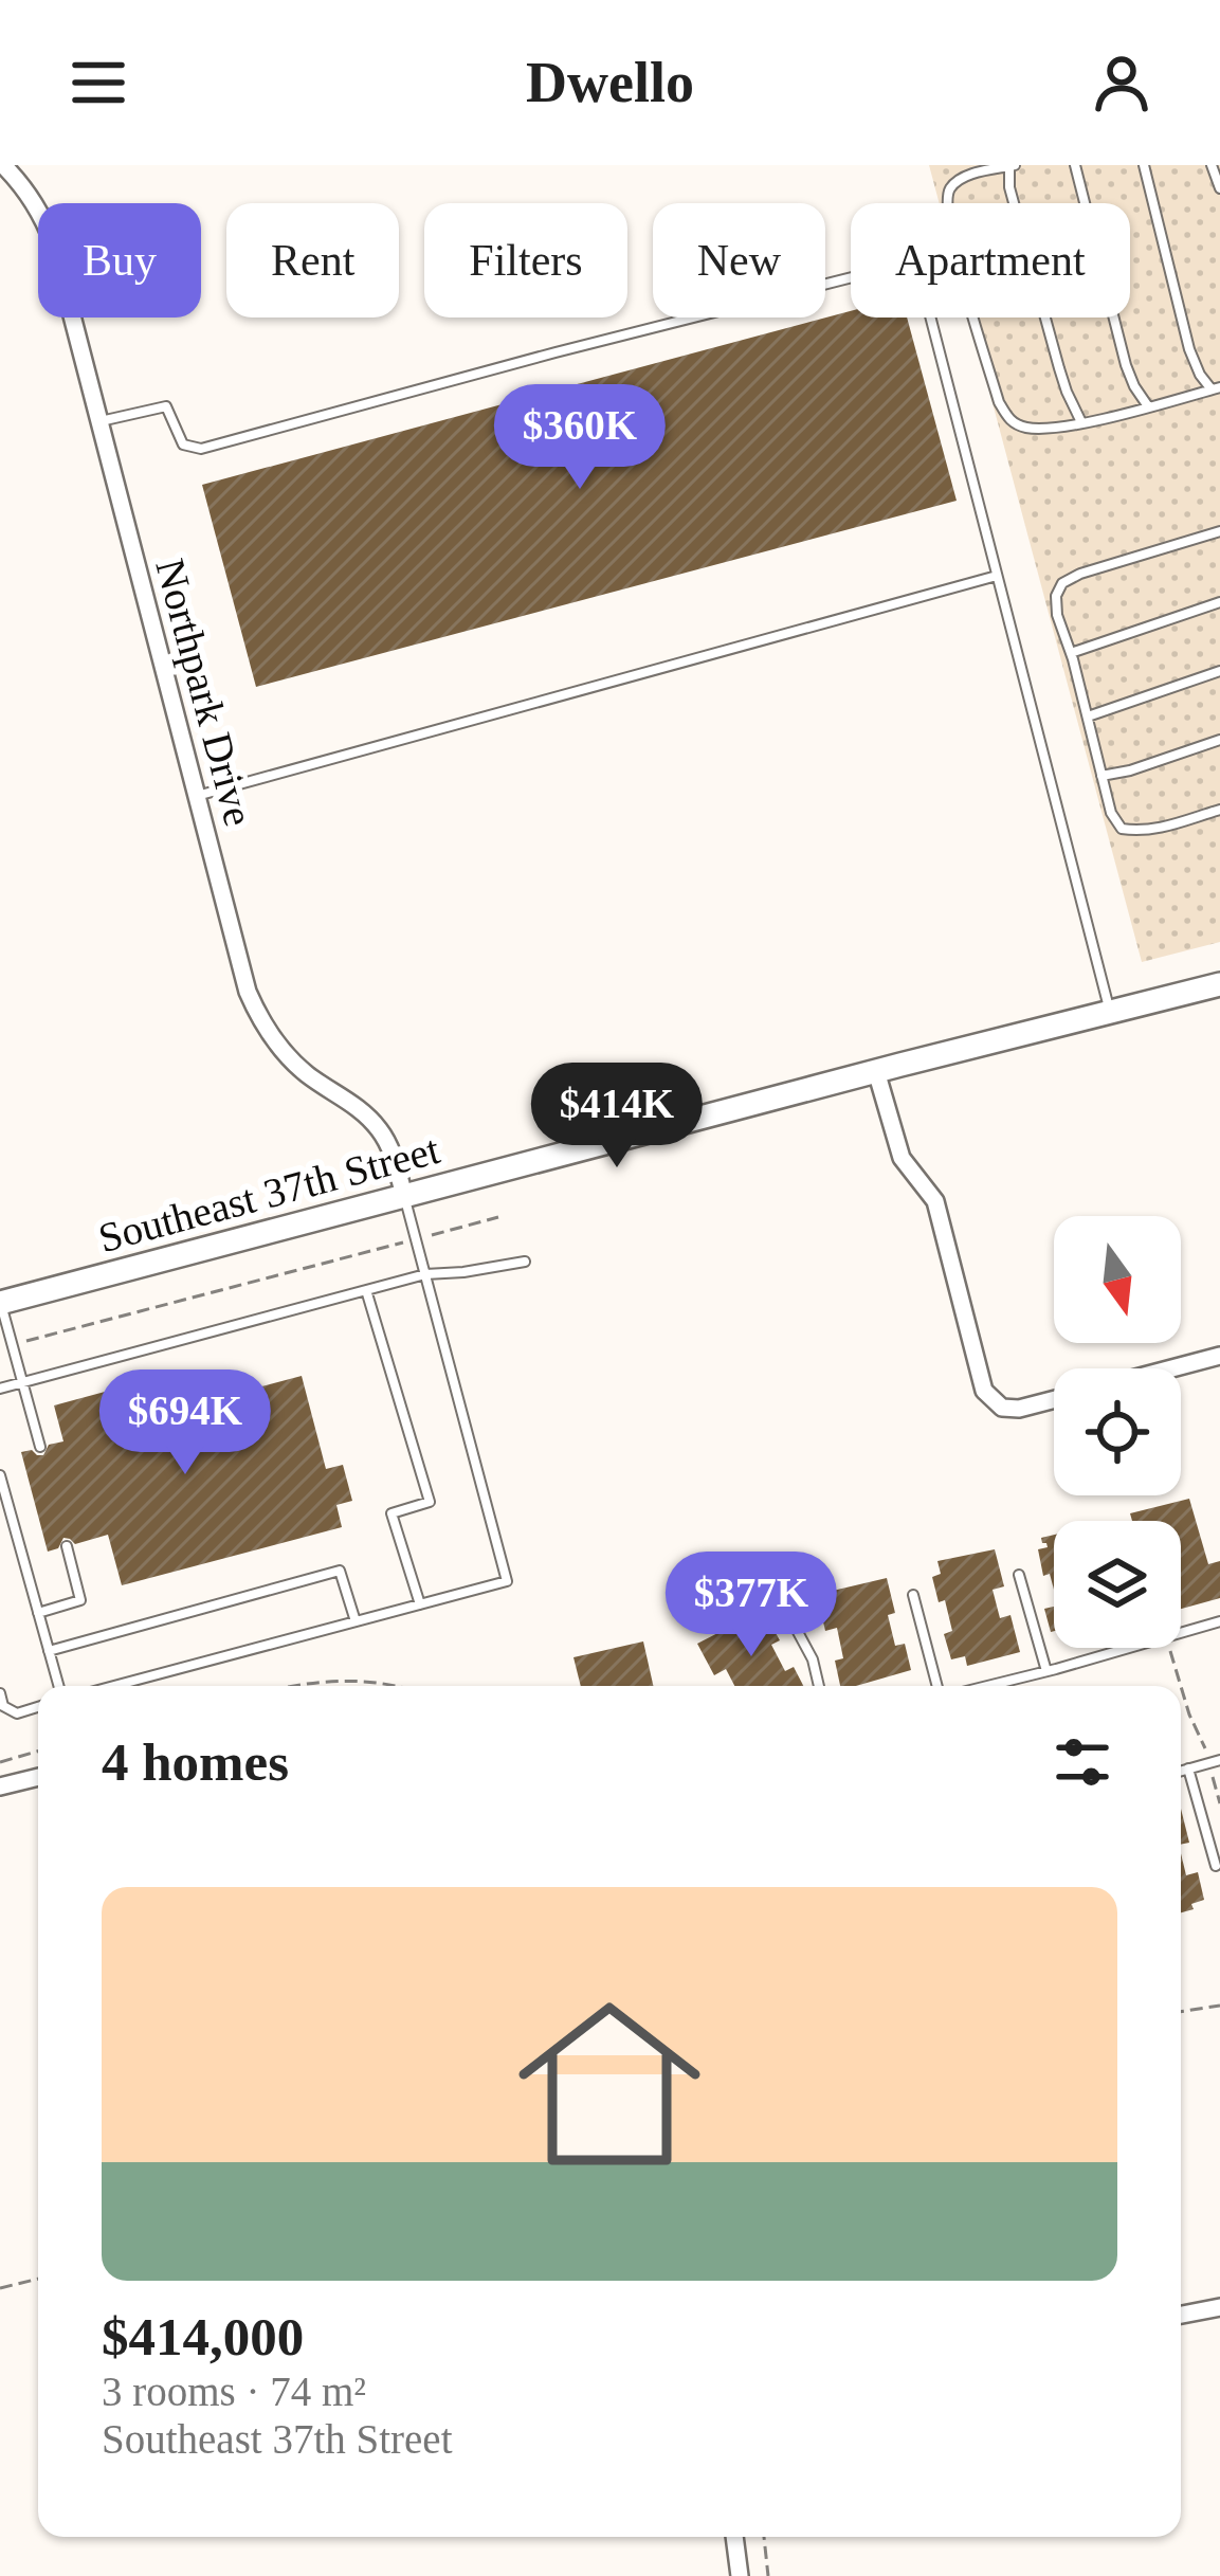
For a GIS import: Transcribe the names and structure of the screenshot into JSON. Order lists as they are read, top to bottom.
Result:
{
  "streets": {
    "street": ["Northpark Drive", "Southeast 37th Street"]
  },
  "crossings": [
    ["Northpark Drive", "Southeast 37th Street"]
  ],
  "north": "bottom",
  "page": {
    "header": "Dwello",
    "chip": [
      "Buy",
      "Rent",
      "Filters",
      "New",
      "Apartment"
    ],
    "price": [
      "$360K",
      "$414K",
      "$694K",
      "$377K"
    ],
    "heading": "4 homes",
    "list": [
      {
        "name": "$414,000",
        "note": "3 rooms · 74 m² · Southeast 37th Street"
      }
    ]
  }
}
